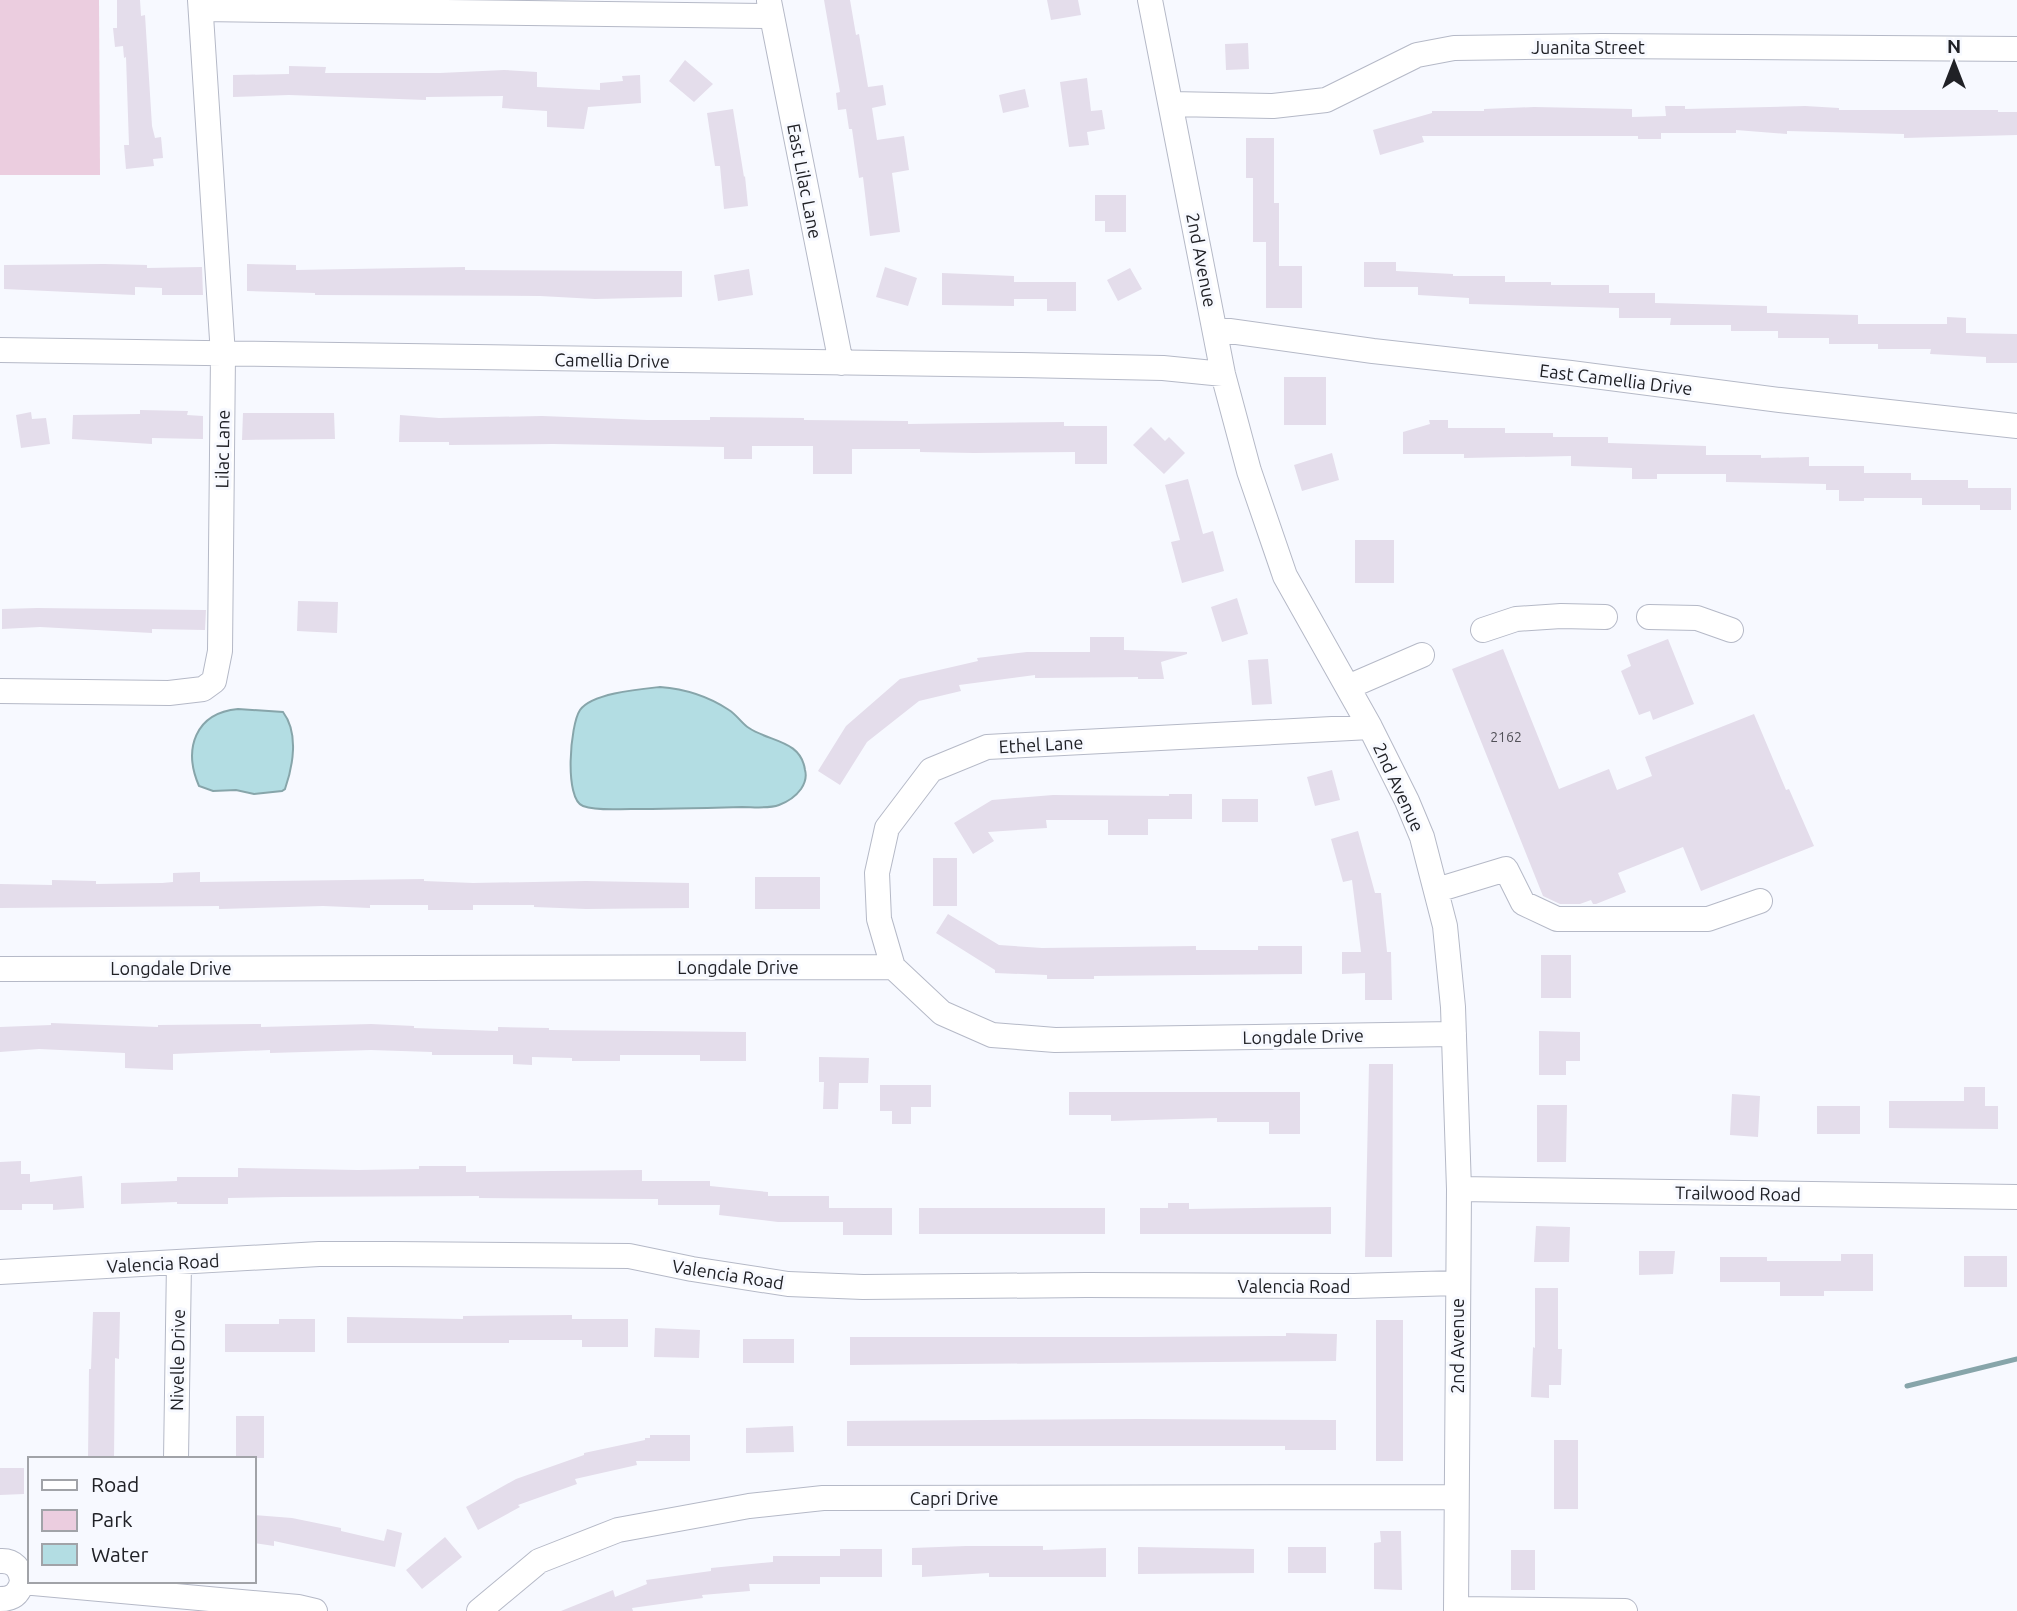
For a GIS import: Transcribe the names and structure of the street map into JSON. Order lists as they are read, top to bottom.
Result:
{
  "streets": {
    "street": [
      "Juanita Street",
      "East Lilac Lane",
      "2nd Avenue",
      "Camellia Drive",
      "East Camellia Drive",
      "Lilac Lane",
      "Ethel Lane",
      "Longdale Drive",
      "Trailwood Road",
      "Valencia Road",
      "Nivelle Drive",
      "Capri Drive"
    ]
  },
  "crossings": [
    ["Juanita Street", "2nd Avenue"],
    ["East Lilac Lane", "Camellia Drive"],
    ["2nd Avenue", "Camellia Drive"],
    ["2nd Avenue", "East Camellia Drive"],
    ["2nd Avenue", "Ethel Lane"],
    ["2nd Avenue", "Longdale Drive"],
    ["2nd Avenue", "Trailwood Road"],
    ["2nd Avenue", "Valencia Road"],
    ["2nd Avenue", "Capri Drive"],
    ["Camellia Drive", "Lilac Lane"],
    ["Ethel Lane", "Longdale Drive"],
    ["Valencia Road", "Nivelle Drive"]
  ],
  "house_numbers": ["2162"],
  "legend": ["Road", "Park", "Water"],
  "north": "top"
}
